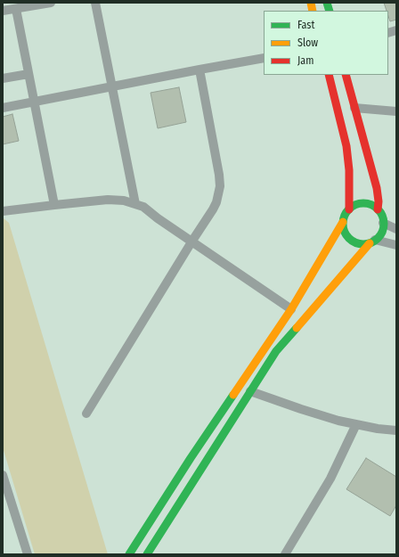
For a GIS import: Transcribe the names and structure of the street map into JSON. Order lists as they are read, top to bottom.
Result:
{
  "legend": ["Fast", "Slow", "Jam"]
}
